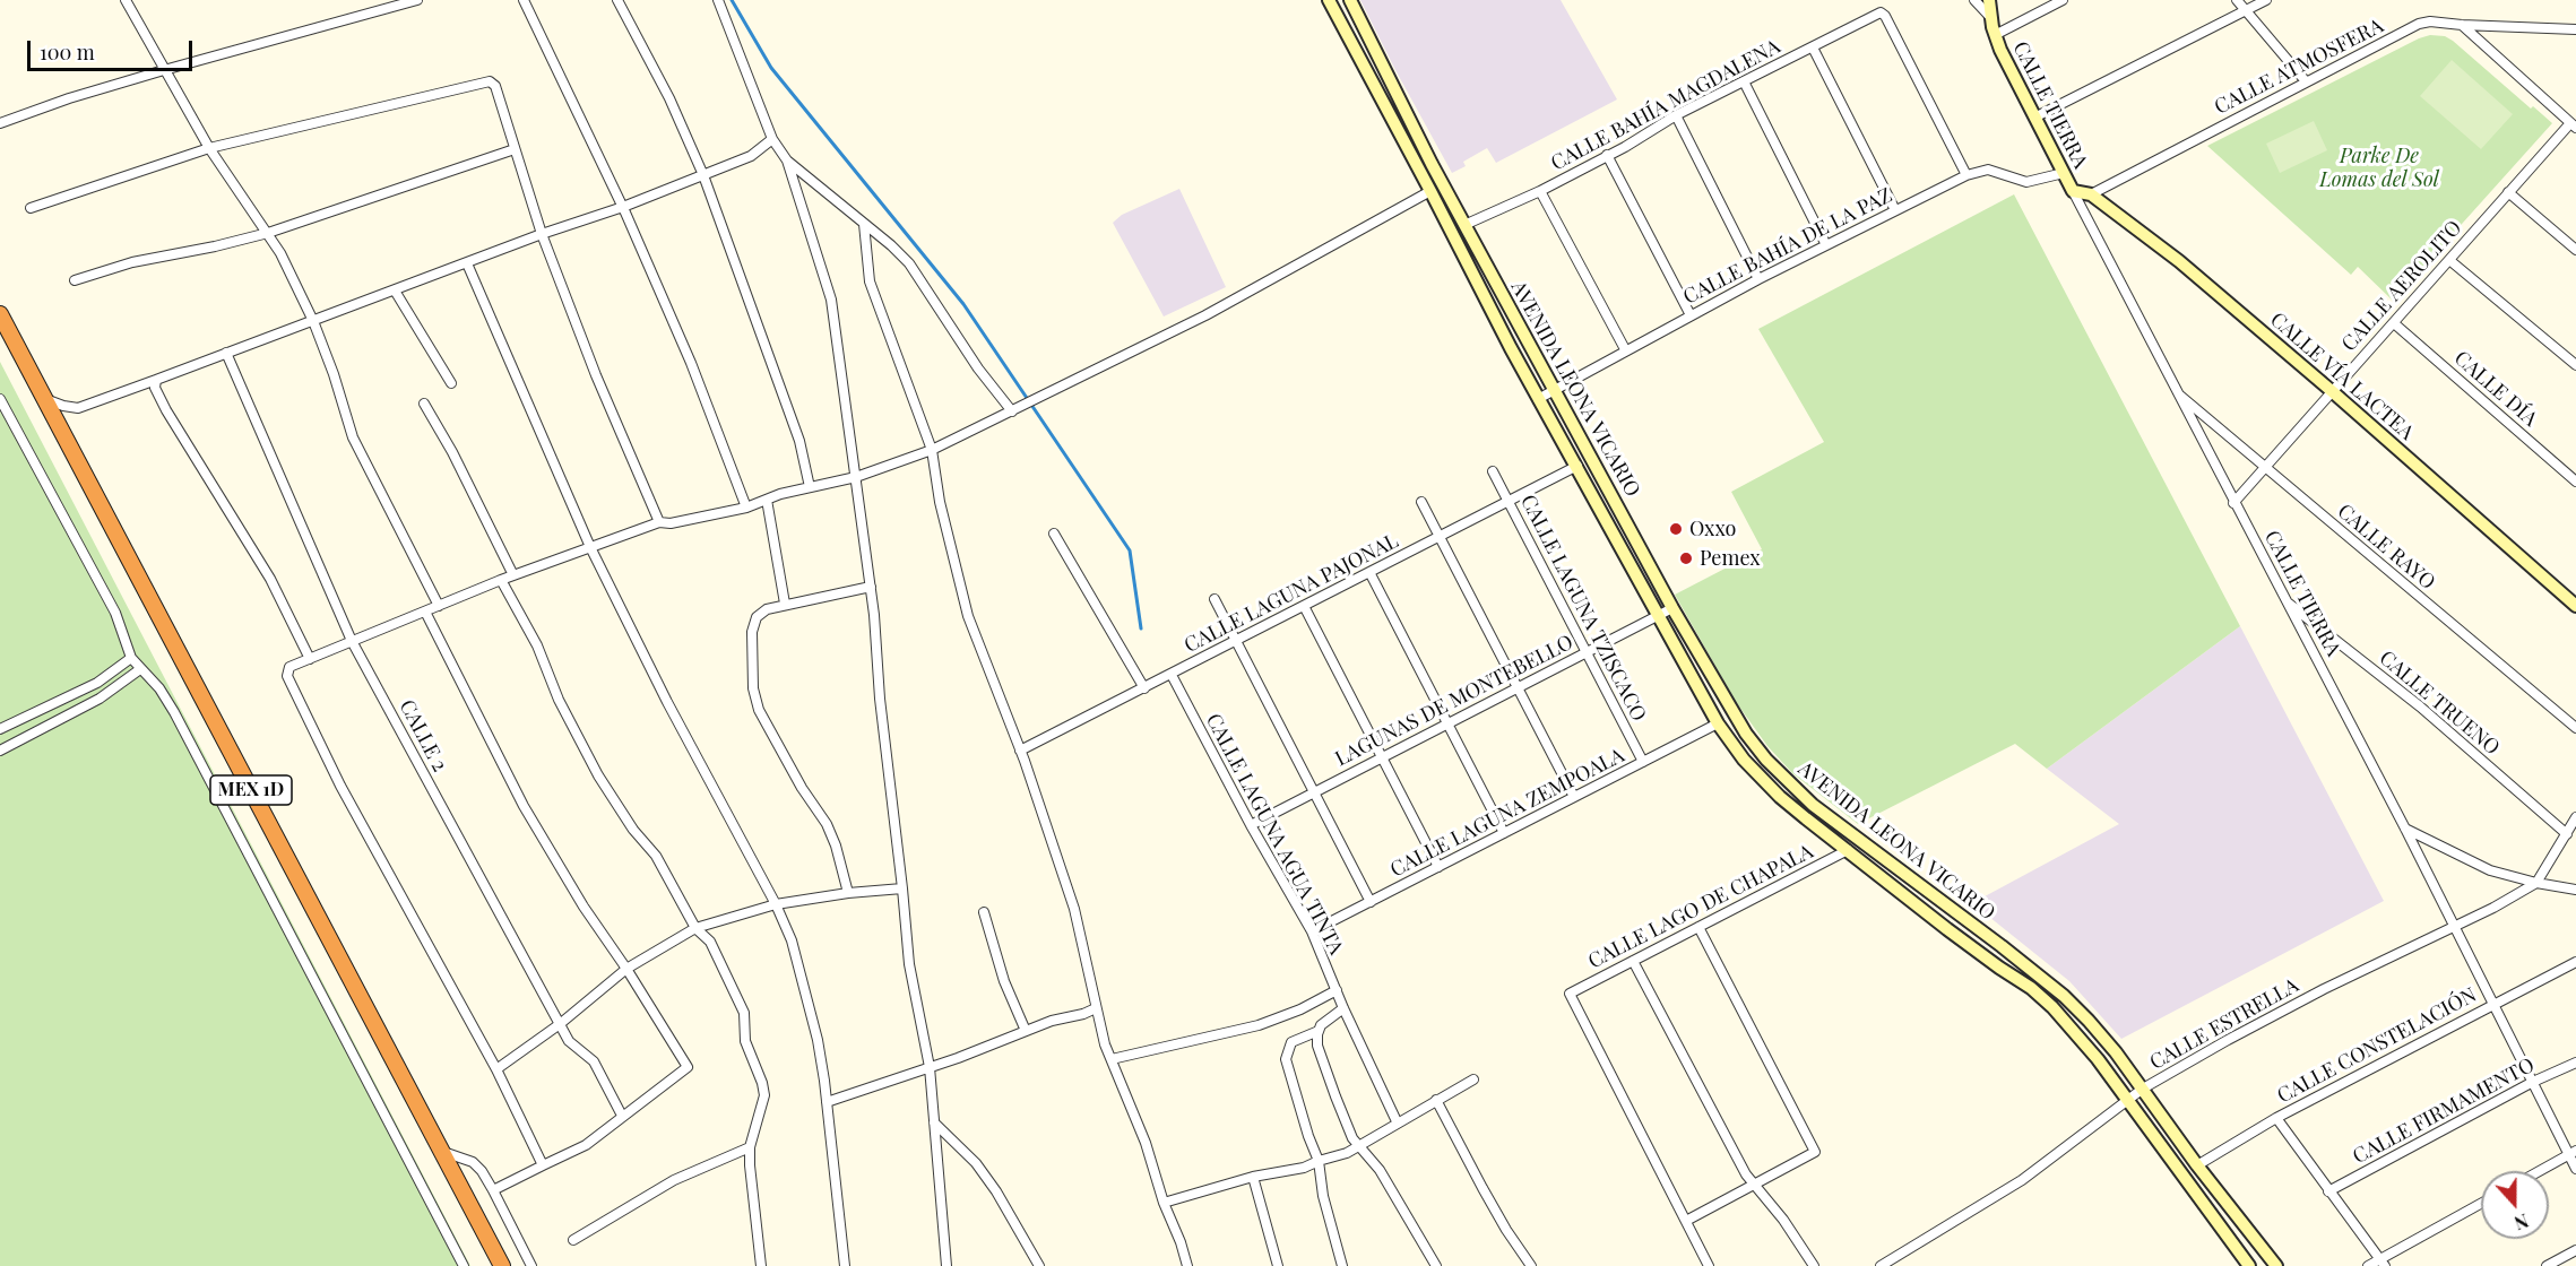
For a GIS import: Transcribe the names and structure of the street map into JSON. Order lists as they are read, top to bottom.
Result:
{
  "streets": {
    "highway": ["MEX 1D"],
    "street": [
      "CALLE ATMOSFERA",
      "CALLE BAHÍA MAGDALENA",
      "CALLE TIERRA",
      "CALLE BAHÍA DE LA PAZ",
      "CALLE AEROLITO",
      "CALLE VÍA LACTEA",
      "AVENIDA LEONA VICARIO",
      "CALLE DÍA",
      "CALLE RAYO",
      "CALLE LAGUNA PAJONAL",
      "CALLE LAGUNA TZISCACO",
      "LAGUNAS DE MONTEBELLO",
      "CALLE TRUENO",
      "CALLE 2",
      "CALLE LAGUNA ZEMPOALA",
      "CALLE LAGUNA AGUA TINTA",
      "CALLE LAGO DE CHAPALA",
      "CALLE ESTRELLA",
      "CALLE CONSTELACIÓN",
      "CALLE FIRMAMENTO"
    ]
  },
  "crossings": [
    ["CALLE ATMOSFERA", "CALLE VÍA LACTEA"],
    ["CALLE BAHÍA MAGDALENA", "CALLE BAHÍA DE LA PAZ"],
    ["CALLE BAHÍA MAGDALENA", "AVENIDA LEONA VICARIO"],
    ["CALLE TIERRA", "CALLE BAHÍA DE LA PAZ"],
    ["CALLE TIERRA", "CALLE AEROLITO"],
    ["CALLE TIERRA", "CALLE VÍA LACTEA"],
    ["CALLE TIERRA", "CALLE RAYO"],
    ["CALLE TIERRA", "CALLE TRUENO"],
    ["CALLE TIERRA", "CALLE ESTRELLA"],
    ["CALLE TIERRA", "CALLE CONSTELACIÓN"],
    ["CALLE TIERRA", "CALLE FIRMAMENTO"],
    ["CALLE BAHÍA DE LA PAZ", "AVENIDA LEONA VICARIO"],
    ["CALLE AEROLITO", "CALLE VÍA LACTEA"],
    ["CALLE AEROLITO", "CALLE DÍA"],
    ["CALLE AEROLITO", "CALLE RAYO"],
    ["AVENIDA LEONA VICARIO", "CALLE LAGUNA PAJONAL"],
    ["AVENIDA LEONA VICARIO", "LAGUNAS DE MONTEBELLO"],
    ["AVENIDA LEONA VICARIO", "CALLE LAGUNA ZEMPOALA"],
    ["AVENIDA LEONA VICARIO", "CALLE LAGO DE CHAPALA"],
    ["AVENIDA LEONA VICARIO", "CALLE ESTRELLA"],
    ["AVENIDA LEONA VICARIO", "CALLE CONSTELACIÓN"],
    ["CALLE LAGUNA PAJONAL", "CALLE LAGUNA TZISCACO"],
    ["CALLE LAGUNA PAJONAL", "CALLE LAGUNA AGUA TINTA"],
    ["CALLE LAGUNA TZISCACO", "LAGUNAS DE MONTEBELLO"],
    ["CALLE LAGUNA TZISCACO", "CALLE LAGUNA ZEMPOALA"],
    ["LAGUNAS DE MONTEBELLO", "CALLE LAGUNA AGUA TINTA"],
    ["CALLE TRUENO", "CALLE ESTRELLA"],
    ["CALLE LAGUNA ZEMPOALA", "CALLE LAGUNA AGUA TINTA"]
  ],
  "parks": ["Parke De Lomas del Sol"],
  "places": ["Oxxo", "Pemex"],
  "scale_bar": "100 m",
  "north": "bottom"
}
